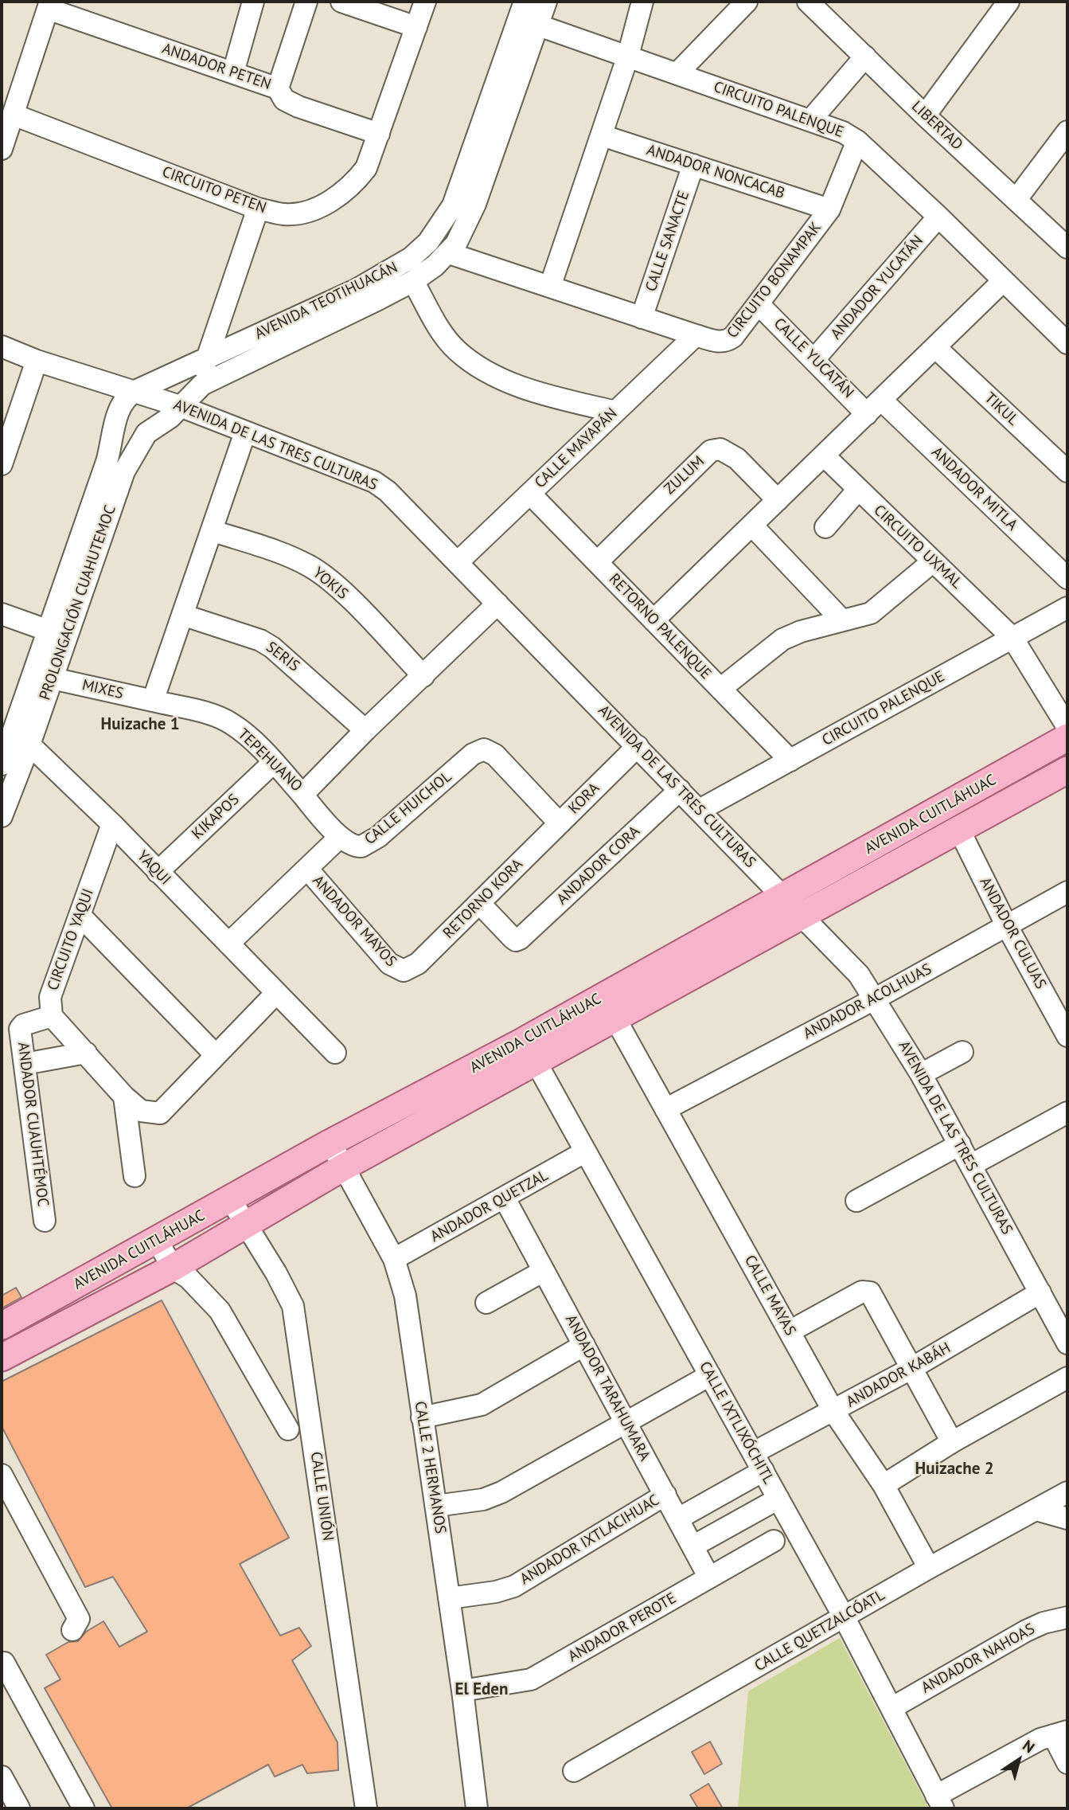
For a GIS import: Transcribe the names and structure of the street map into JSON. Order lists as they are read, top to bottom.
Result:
{
  "streets": {
    "main road": ["AVENIDA CUITLÁHUAC"],
    "street": [
      "ANDADOR PETEN",
      "CIRCUITO PALENQUE",
      "LIBERTAD",
      "ANDADOR NONCACAB",
      "CIRCUITO PETEN",
      "CALLE SANACTE",
      "CIRCUITO BONAMPAK",
      "ANDADOR YUCATÁN",
      "AVENIDA TEOTIHUACÁN",
      "CALLE YUCATÁN",
      "TIKUL",
      "AVENIDA DE LAS TRES CULTURAS",
      "CALLE MAYAPÁN",
      "ZULUM",
      "ANDADOR MITLA",
      "CIRCUITO UXMAL",
      "YOKIS",
      "PROLONGACIÓN CUAHUTEMOC",
      "RETORNO PALENQUE",
      "SERIS",
      "MIXES",
      "TEPEHUANO",
      "KORA",
      "CALLE HUICHOL",
      "KIKAPOS",
      "ANDADOR CORA",
      "YAQUI",
      "RETORNO KORA",
      "ANDADOR MAYOS",
      "ANDADOR CULUAS",
      "CIRCUITO YAQUI",
      "ANDADOR ACOLHUAS",
      "ANDADOR CUAUHTÉMOC",
      "ANDADOR QUETZAL",
      "CALLE MAYAS",
      "ANDADOR KABÁH",
      "ANDADOR TARAHUMARA",
      "CALLE IXTLIXÓCHITL",
      "CALLE 2 HERMANOS",
      "CALLE UNIÓN",
      "ANDADOR IXTLACIHUAC",
      "ANDADOR PEROTE",
      "CALLE QUETZALCÓATL",
      "ANDADOR NAHOAS"
    ]
  },
  "crossings": [
    ["ANDADOR PETEN", "CIRCUITO PETEN"],
    ["CIRCUITO PALENQUE", "CIRCUITO BONAMPAK"],
    ["CIRCUITO PALENQUE", "ANDADOR YUCATÁN"],
    ["CIRCUITO PALENQUE", "AVENIDA TEOTIHUACÁN"],
    ["CIRCUITO PALENQUE", "AVENIDA DE LAS TRES CULTURAS"],
    ["CIRCUITO PALENQUE", "CIRCUITO UXMAL"],
    ["CIRCUITO PALENQUE", "RETORNO PALENQUE"],
    ["ANDADOR NONCACAB", "CALLE SANACTE"],
    ["ANDADOR NONCACAB", "CIRCUITO BONAMPAK"],
    ["CALLE SANACTE", "CIRCUITO BONAMPAK"],
    ["CIRCUITO BONAMPAK", "AVENIDA TEOTIHUACÁN"],
    ["CIRCUITO BONAMPAK", "CALLE YUCATÁN"],
    ["CIRCUITO BONAMPAK", "CALLE MAYAPÁN"],
    ["ANDADOR YUCATÁN", "CALLE YUCATÁN"],
    ["AVENIDA TEOTIHUACÁN", "AVENIDA DE LAS TRES CULTURAS"],
    ["AVENIDA TEOTIHUACÁN", "PROLONGACIÓN CUAHUTEMOC"],
    ["CALLE YUCATÁN", "ANDADOR MITLA"],
    ["AVENIDA DE LAS TRES CULTURAS", "CALLE MAYAPÁN"],
    ["AVENIDA DE LAS TRES CULTURAS", "PROLONGACIÓN CUAHUTEMOC"],
    ["AVENIDA DE LAS TRES CULTURAS", "TEPEHUANO"],
    ["AVENIDA DE LAS TRES CULTURAS", "KORA"],
    ["AVENIDA DE LAS TRES CULTURAS", "AVENIDA CUITLÁHUAC"],
    ["AVENIDA DE LAS TRES CULTURAS", "ANDADOR CORA"],
    ["AVENIDA DE LAS TRES CULTURAS", "ANDADOR ACOLHUAS"],
    ["AVENIDA DE LAS TRES CULTURAS", "ANDADOR KABÁH"],
    ["CALLE MAYAPÁN", "RETORNO PALENQUE"],
    ["ZULUM", "RETORNO PALENQUE"],
    ["YOKIS", "TEPEHUANO"],
    ["PROLONGACIÓN CUAHUTEMOC", "MIXES"],
    ["PROLONGACIÓN CUAHUTEMOC", "YAQUI"],
    ["SERIS", "TEPEHUANO"],
    ["MIXES", "TEPEHUANO"],
    ["TEPEHUANO", "KIKAPOS"],
    ["KORA", "CALLE HUICHOL"],
    ["KORA", "RETORNO KORA"],
    ["CALLE HUICHOL", "YAQUI"],
    ["CALLE HUICHOL", "ANDADOR MAYOS"],
    ["AVENIDA CUITLÁHUAC", "ANDADOR CULUAS"],
    ["AVENIDA CUITLÁHUAC", "CALLE MAYAS"],
    ["AVENIDA CUITLÁHUAC", "CALLE IXTLIXÓCHITL"],
    ["AVENIDA CUITLÁHUAC", "CALLE 2 HERMANOS"],
    ["AVENIDA CUITLÁHUAC", "CALLE UNIÓN"],
    ["KIKAPOS", "YAQUI"],
    ["ANDADOR CORA", "RETORNO KORA"],
    ["YAQUI", "CIRCUITO YAQUI"],
    ["RETORNO KORA", "ANDADOR MAYOS"],
    ["ANDADOR CULUAS", "ANDADOR ACOLHUAS"],
    ["CIRCUITO YAQUI", "ANDADOR CUAUHTÉMOC"],
    ["ANDADOR ACOLHUAS", "CALLE MAYAS"],
    ["ANDADOR QUETZAL", "ANDADOR TARAHUMARA"],
    ["ANDADOR QUETZAL", "CALLE IXTLIXÓCHITL"],
    ["ANDADOR QUETZAL", "CALLE 2 HERMANOS"],
    ["CALLE MAYAS", "ANDADOR KABÁH"],
    ["CALLE MAYAS", "CALLE QUETZALCÓATL"],
    ["ANDADOR KABÁH", "CALLE IXTLIXÓCHITL"],
    ["ANDADOR KABÁH", "ANDADOR IXTLACIHUAC"],
    ["ANDADOR TARAHUMARA", "ANDADOR IXTLACIHUAC"],
    ["ANDADOR TARAHUMARA", "ANDADOR PEROTE"],
    ["CALLE IXTLIXÓCHITL", "ANDADOR IXTLACIHUAC"],
    ["CALLE IXTLIXÓCHITL", "CALLE QUETZALCÓATL"],
    ["CALLE IXTLIXÓCHITL", "ANDADOR NAHOAS"],
    ["CALLE 2 HERMANOS", "ANDADOR IXTLACIHUAC"],
    ["CALLE 2 HERMANOS", "ANDADOR PEROTE"]
  ],
  "districts": ["Huizache 1", "Huizache 2", "El Eden"],
  "north": "top right"
}
